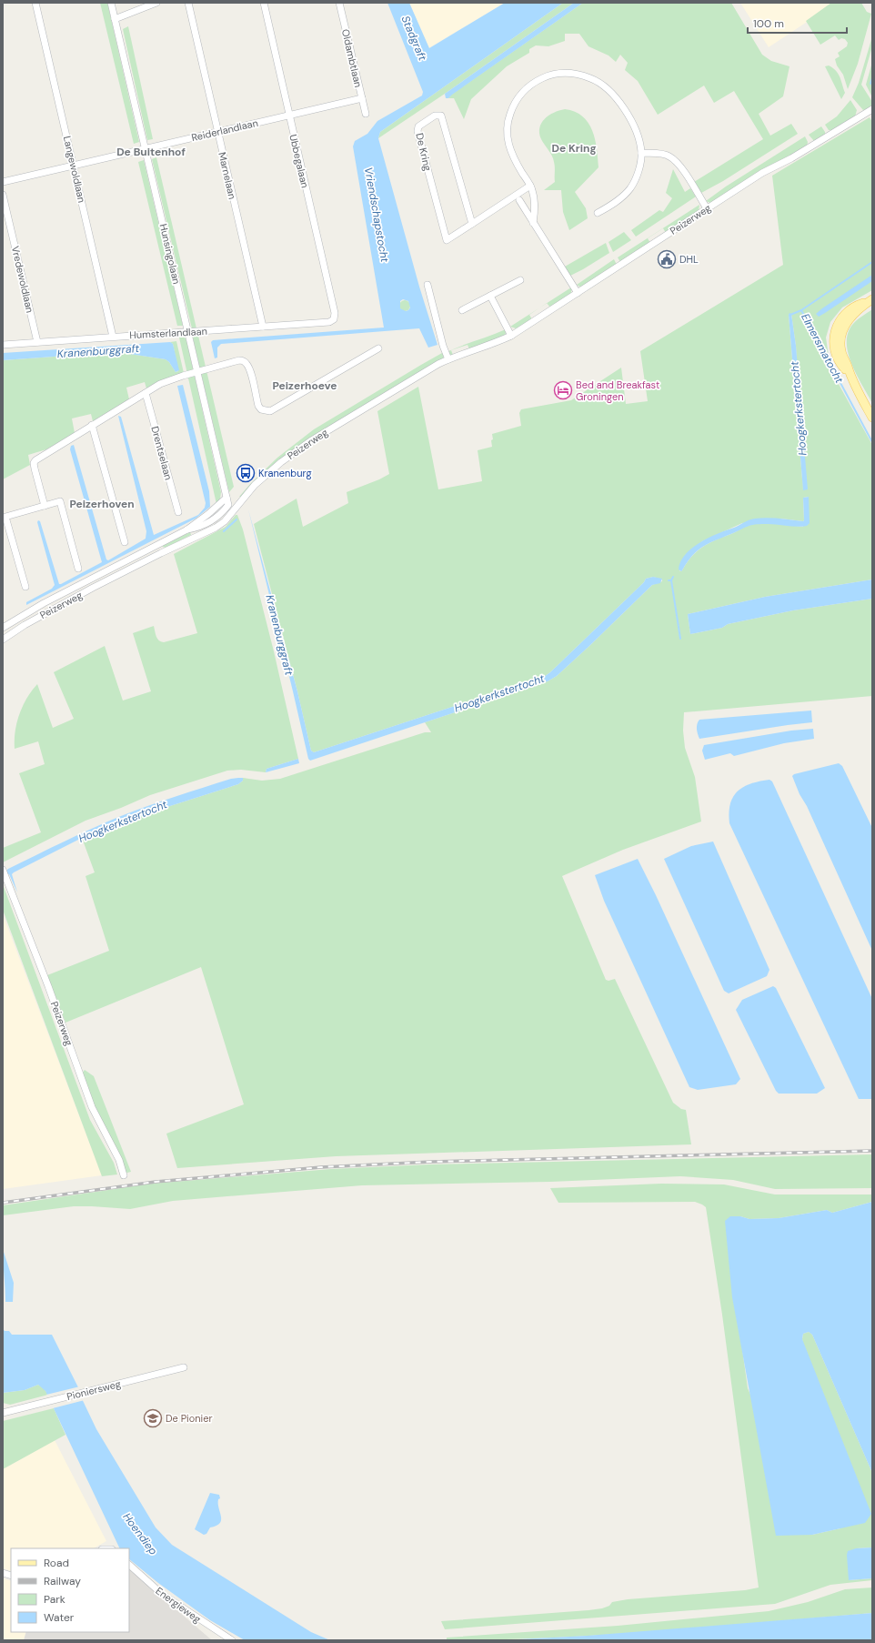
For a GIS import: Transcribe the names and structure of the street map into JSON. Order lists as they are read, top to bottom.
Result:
{
  "streets": {
    "street": [
      "Oldambtlaan",
      "Reiderlandlaan",
      "De Kring",
      "Ubbegalaan",
      "Langewoldlaan",
      "Marnelaan",
      "Peizerweg",
      "Hunsingolaan",
      "Vredewoldlaan",
      "Humsterlandlaan",
      "Drentselaan",
      "Pioniersweg",
      "Energieweg"
    ]
  },
  "crossings": [
    ["Oldambtlaan", "Reiderlandlaan"],
    ["Reiderlandlaan", "Ubbegalaan"],
    ["Reiderlandlaan", "Langewoldlaan"],
    ["Reiderlandlaan", "Marnelaan"],
    ["Reiderlandlaan", "Hunsingolaan"],
    ["Ubbegalaan", "Humsterlandlaan"],
    ["Langewoldlaan", "Humsterlandlaan"],
    ["Marnelaan", "Humsterlandlaan"],
    ["Peizerweg", "Hunsingolaan"],
    ["Hunsingolaan", "Humsterlandlaan"],
    ["Vredewoldlaan", "Humsterlandlaan"]
  ],
  "districts": [
    "De Kring",
    "De Buitenhof",
    "Peizerhoeve",
    "Peizerhoven"
  ],
  "water": [
    "Stadgraft",
    "Vriendschapstocht",
    "Elmersmatocht",
    "Kranenburggraft",
    "Hoogkerkstertocht",
    "Hoendiep"
  ],
  "places": {
    "public building": ["DHL"],
    "hotel": ["Bed and Breakfast Groningen"],
    "bus stop": ["Kranenburg"],
    "school or university": ["De Pionier"]
  },
  "legend": [
    "Road",
    "Railway",
    "Park",
    "Water"
  ],
  "scale_bar": "100 m"
}
